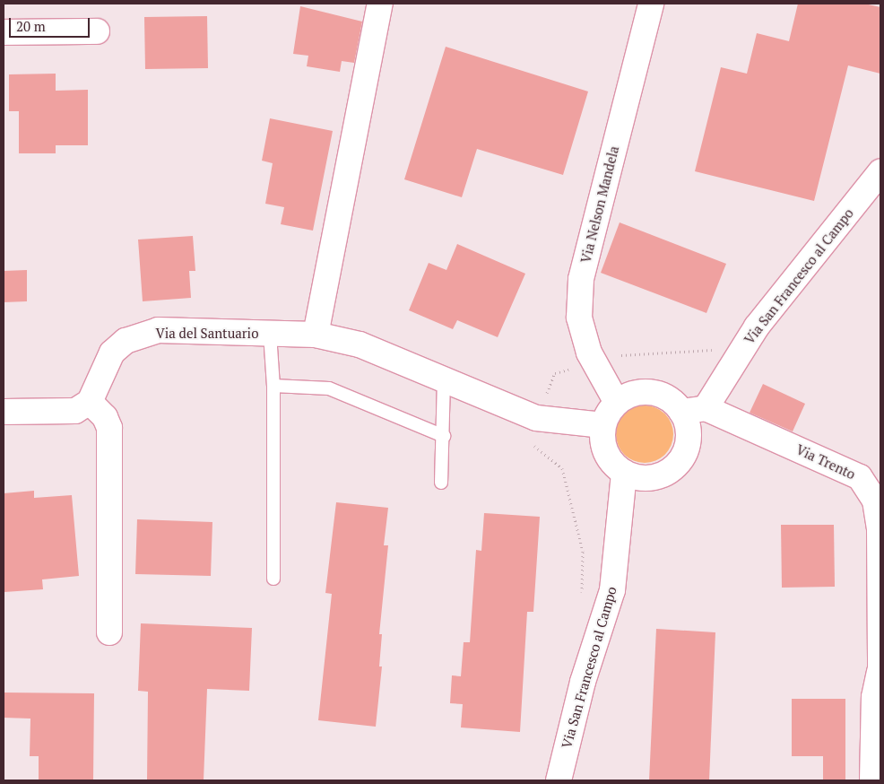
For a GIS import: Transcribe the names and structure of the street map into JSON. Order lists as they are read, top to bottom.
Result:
{
  "streets": {
    "street": [
      "Via Nelson Mandela",
      "Via San Francesco al Campo",
      "Via del Santuario",
      "Via Trento"
    ]
  },
  "crossings": [
    ["Via Nelson Mandela", "Via San Francesco al Campo"],
    ["Via Nelson Mandela", "Via del Santuario"],
    ["Via San Francesco al Campo", "Via del Santuario"],
    ["Via San Francesco al Campo", "Via Trento"]
  ],
  "scale_bar": "20 m"
}
